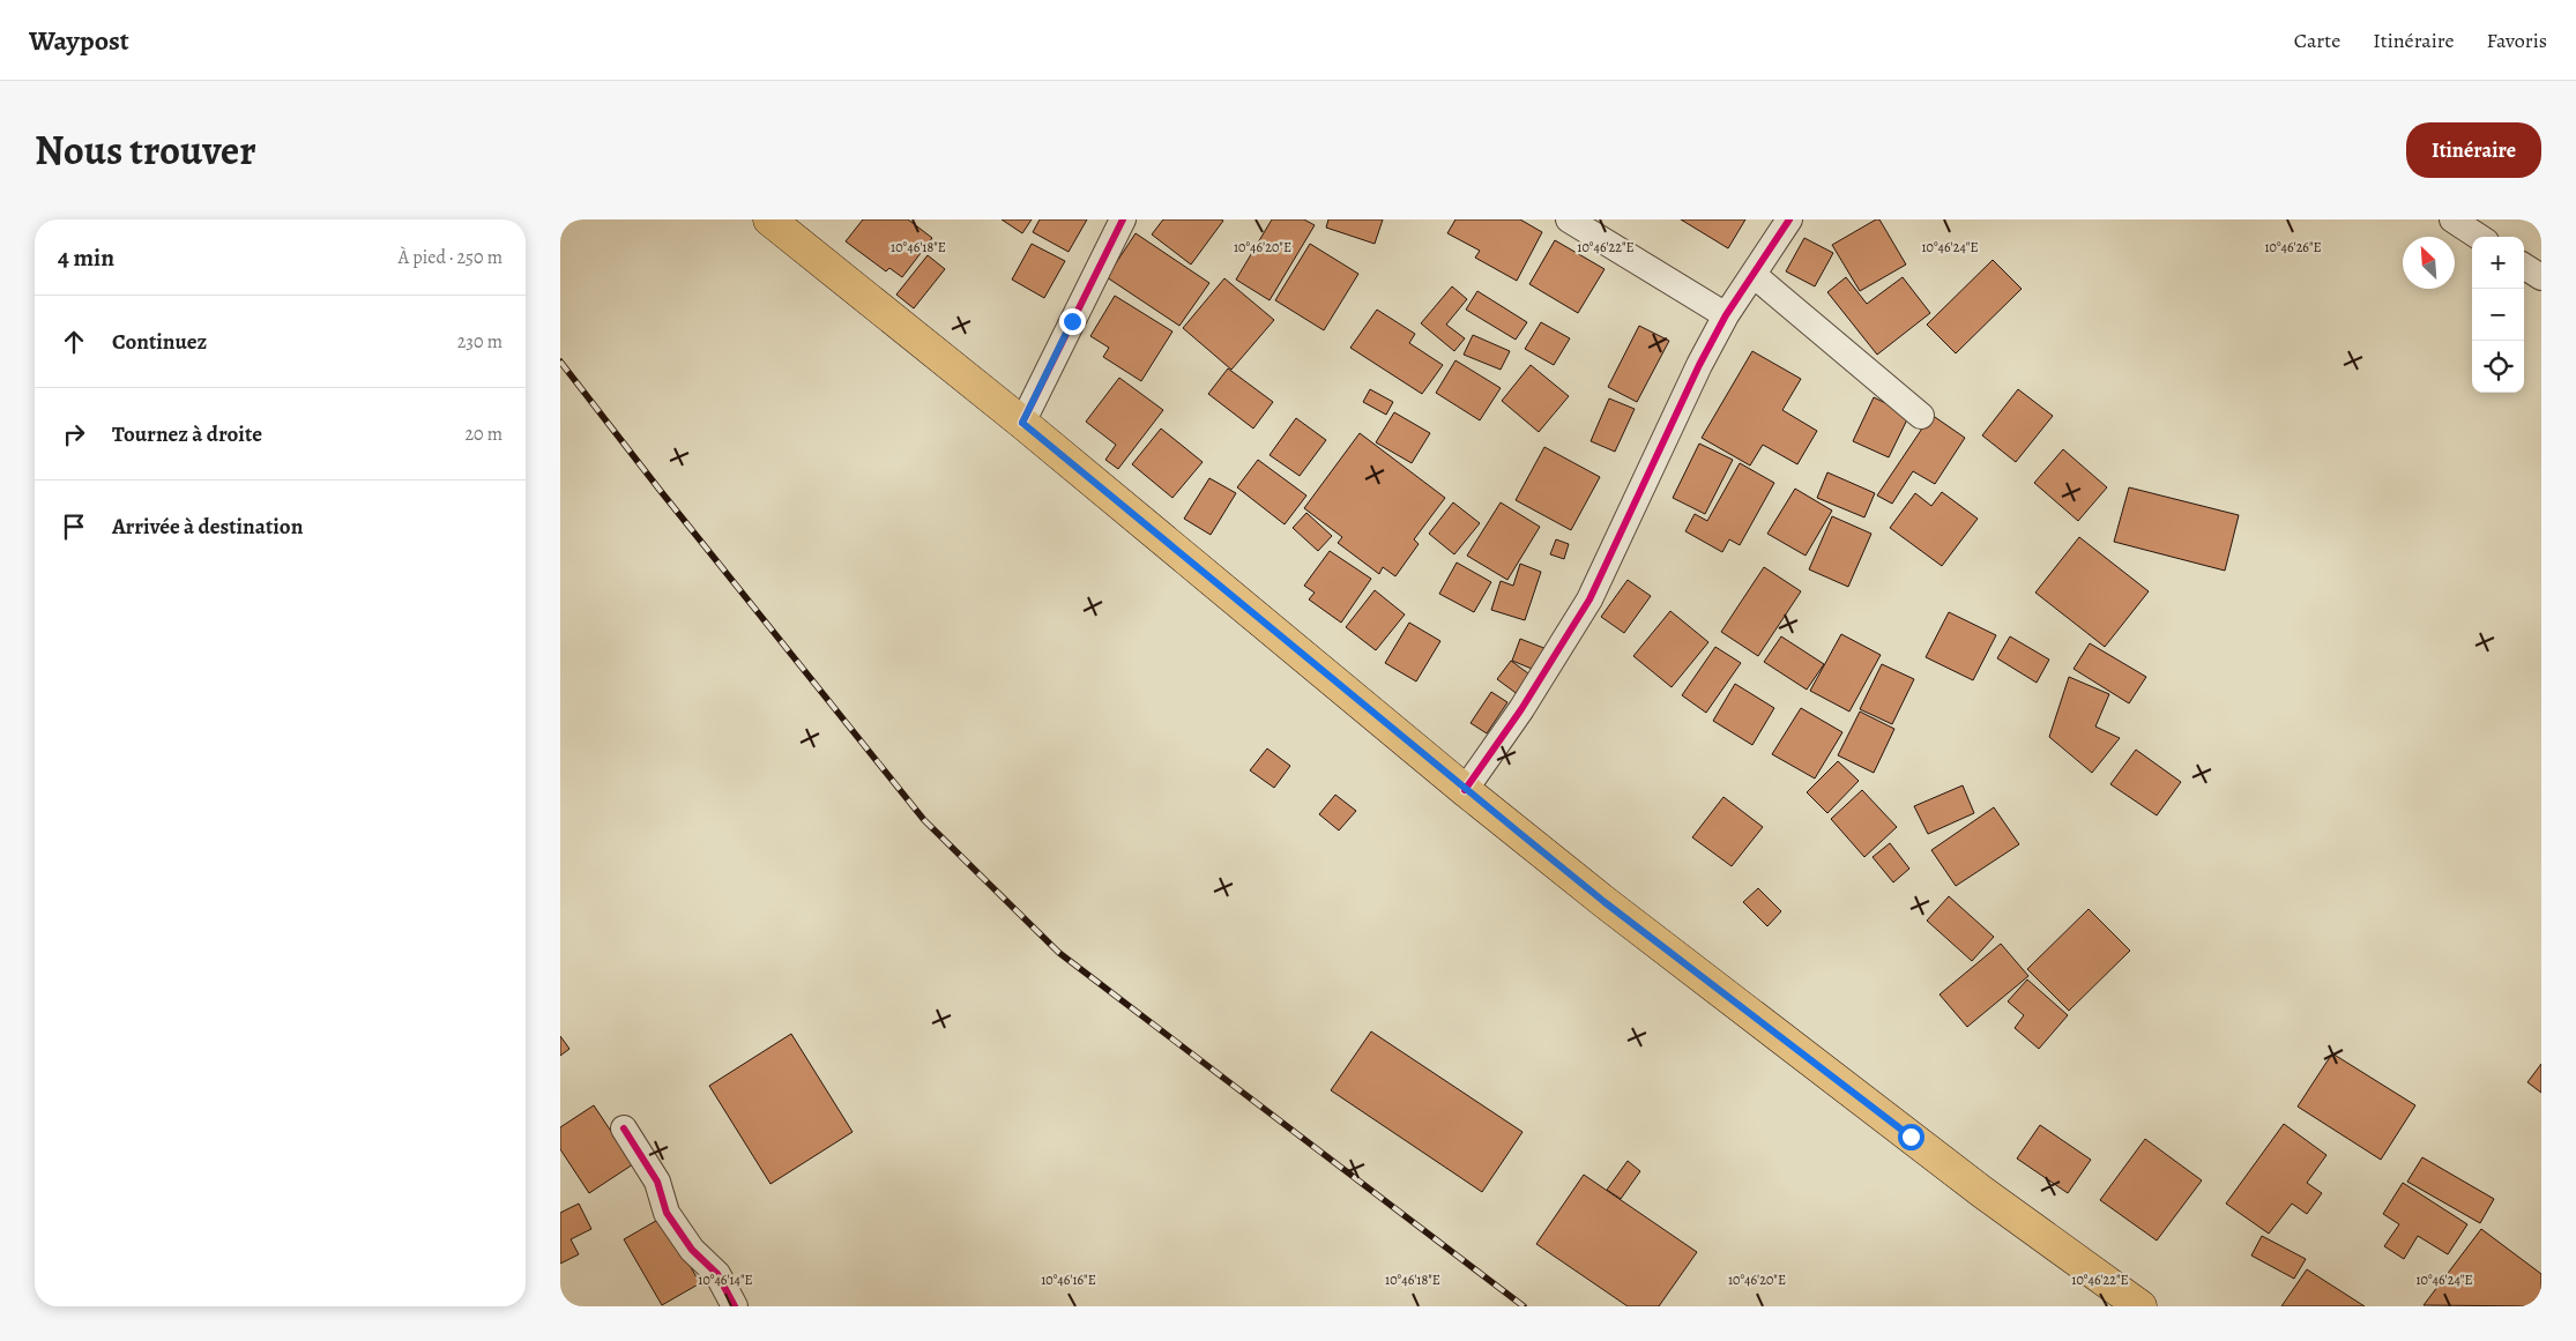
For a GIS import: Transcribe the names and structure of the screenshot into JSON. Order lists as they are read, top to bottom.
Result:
{
  "north": "top left",
  "page": {
    "header": "Waypost",
    "nav": ["Carte", "Itinéraire", "Favoris"],
    "title": "Nous trouver",
    "buttons": "Itinéraire",
    "heading": ["4 min", "À pied · 250 m"],
    "map_buttons": ["+", "−"],
    "list": [
      ["Continuez", "230 m"],
      ["Tournez à droite", "20 m"],
      "Arrivée à destination"
    ]
  },
  "coordinates": [
    "10°46'18\"E",
    "10°46'20\"E",
    "10°46'22\"E",
    "10°46'24\"E",
    "10°46'26\"E",
    "10°46'16\"E",
    "10°46'14\"E"
  ]
}
